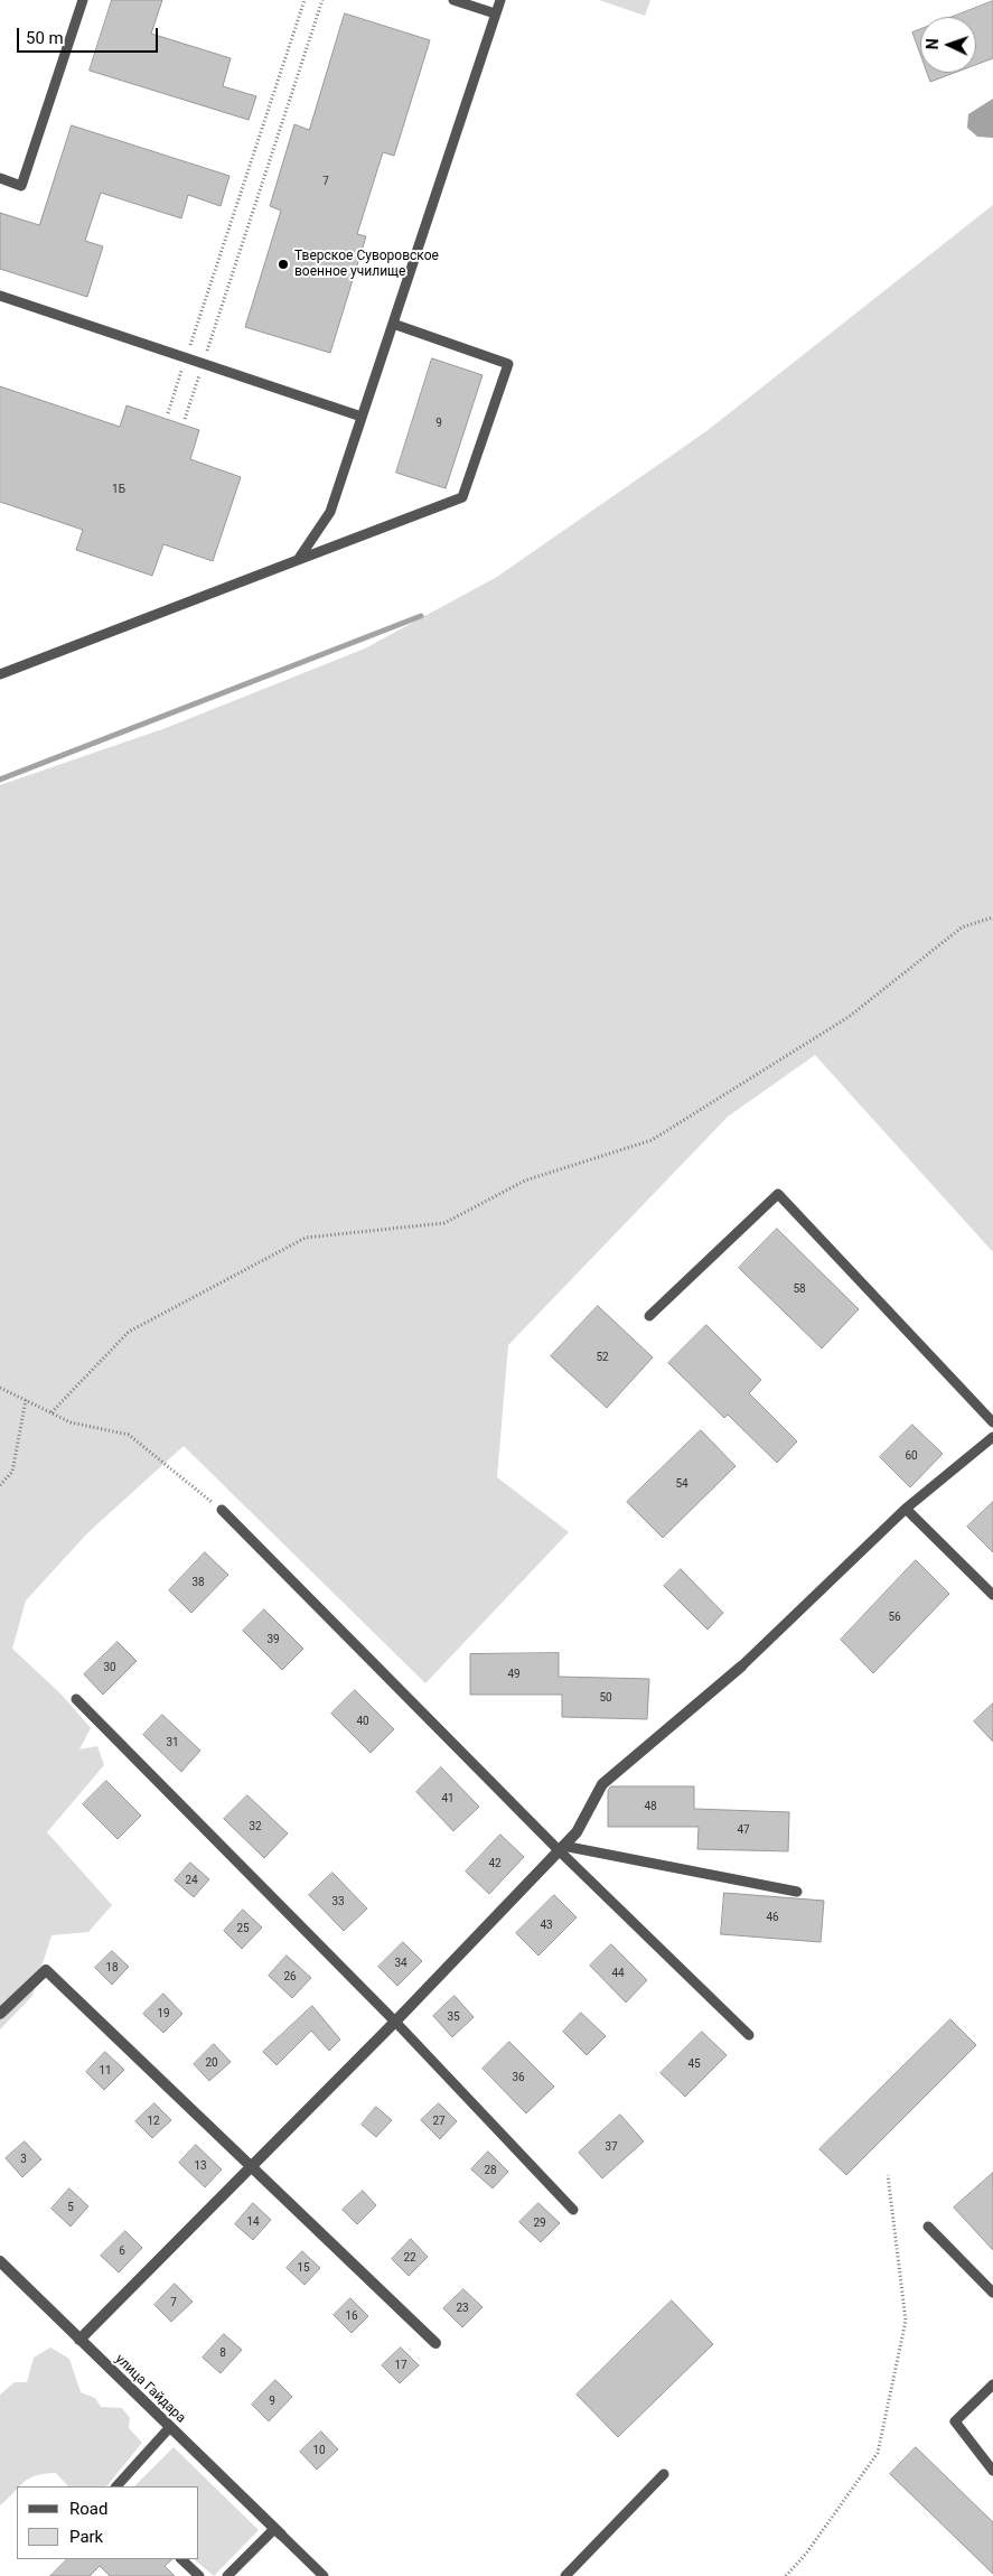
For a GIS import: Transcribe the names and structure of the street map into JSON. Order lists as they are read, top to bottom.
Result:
{
  "streets": {
    "street": ["улица Гайдара"]
  },
  "places": ["Тверское Суворовское военное училище"],
  "house_numbers": [
    "7",
    "9",
    "1Б",
    "58",
    "52",
    "60",
    "54",
    "38",
    "56",
    "39",
    "30",
    "49",
    "50",
    "40",
    "31",
    "41",
    "48",
    "32",
    "47",
    "42",
    "24",
    "33",
    "46",
    "43",
    "25",
    "34",
    "18",
    "44",
    "26",
    "19",
    "35",
    "20",
    "45",
    "11",
    "36",
    "12",
    "27",
    "37",
    "3",
    "13",
    "28",
    "5",
    "14",
    "29",
    "6",
    "22",
    "15",
    "7",
    "23",
    "16",
    "8",
    "17",
    "9",
    "10"
  ],
  "legend": ["Road", "Park"],
  "scale_bar": "50 m",
  "north": "left"
}
